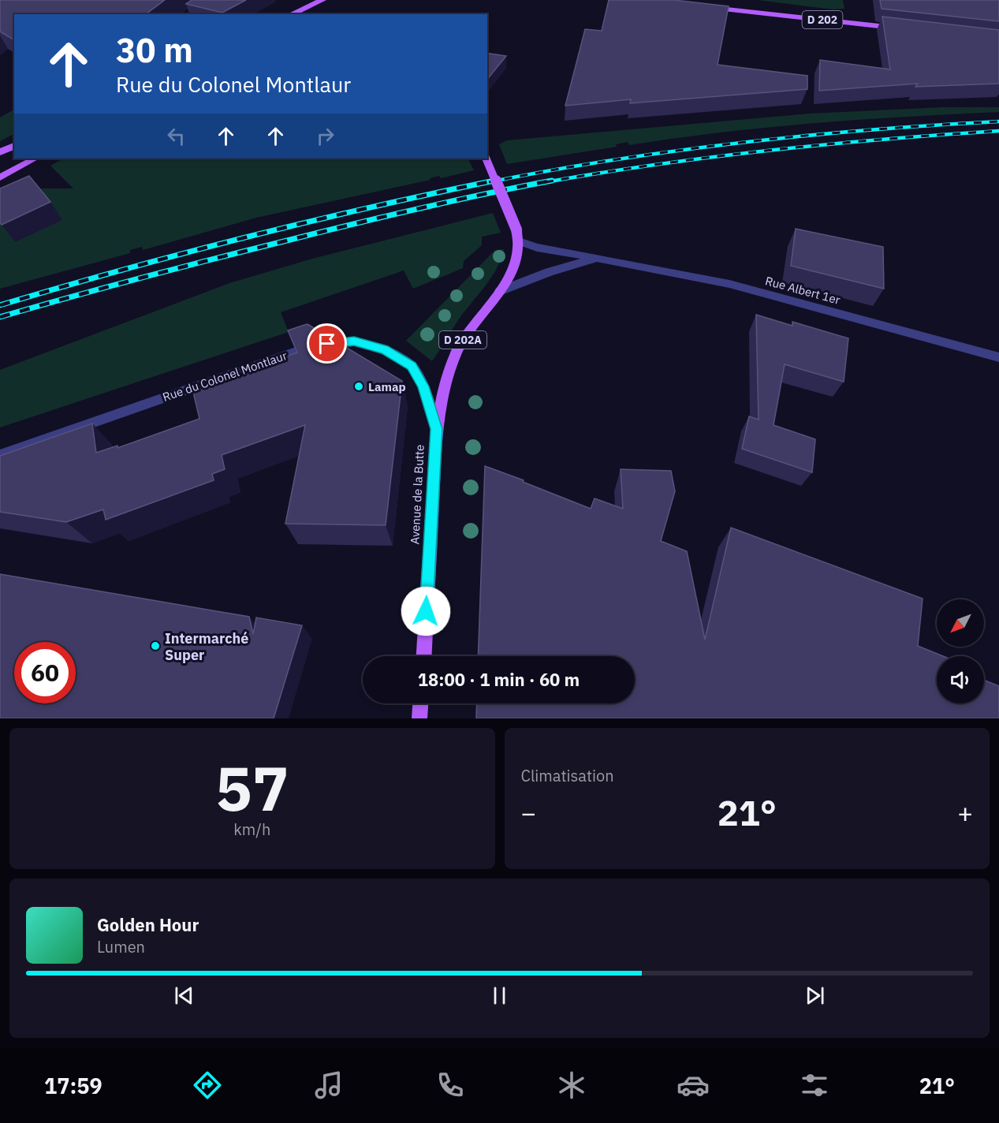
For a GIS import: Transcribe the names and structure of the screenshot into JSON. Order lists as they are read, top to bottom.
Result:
{
  "streets": {
    "main road": ["D 202", "D 202A", "Avenue de la Butte"],
    "street": ["Rue Albert 1er", "Rue du Colonel Montlaur"]
  },
  "crossings": [
    ["Rue Albert 1er", "D 202A"],
    ["Rue Albert 1er", "Avenue de la Butte"],
    ["D 202A", "Avenue de la Butte"],
    ["Rue du Colonel Montlaur", "Avenue de la Butte"]
  ],
  "places": ["Lamap", "Intermarché Super"],
  "north": "bottom left",
  "page": {
    "turn": ["30 m", "Rue du Colonel Montlaur"],
    "limit": "60",
    "trip": "18:00 · 1 min · 60 m",
    "tile": [
      ["57", "km/h"],
      "Climatisation"
    ],
    "heat": ["−", "21°", "+"],
    "song": ["Golden Hour", "Lumen"],
    "tabs": ["17:59", "21°"]
  }
}
